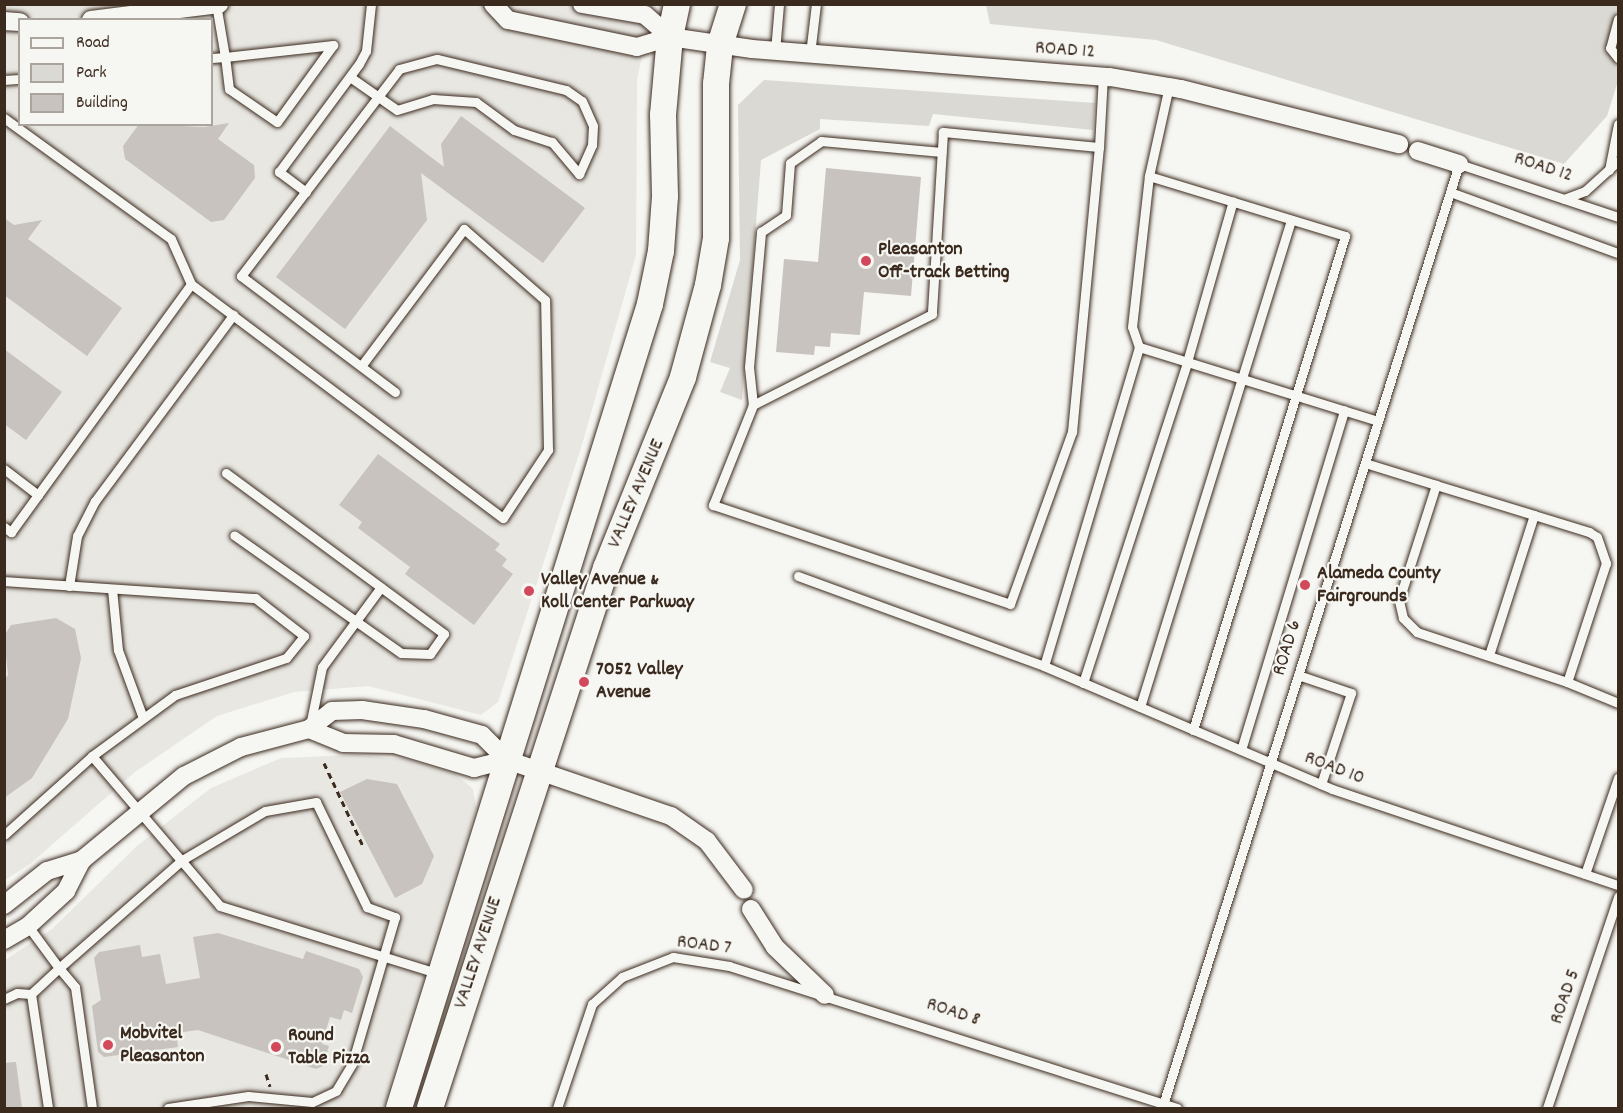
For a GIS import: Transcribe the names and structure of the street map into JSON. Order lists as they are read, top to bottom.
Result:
{
  "streets": {
    "main road": ["VALLEY AVENUE"],
    "street": ["ROAD 12", "ROAD 8"],
    "lane": [
      "ROAD 6",
      "ROAD 10",
      "ROAD 7",
      "ROAD 5"
    ]
  },
  "crossings": [
    ["ROAD 12", "VALLEY AVENUE"],
    ["ROAD 12", "ROAD 6"],
    ["ROAD 6", "ROAD 10"],
    ["ROAD 6", "ROAD 8"],
    ["ROAD 7", "ROAD 8"]
  ],
  "places": [
    "Pleasanton Off-track Betting",
    "Alameda County Fairgrounds",
    "Valley Avenue & Koll Center Parkway",
    "7052 Valley Avenue",
    "Mobvitel Pleasanton",
    "Round Table Pizza"
  ],
  "legend": ["Road", "Park", "Building"]
}
